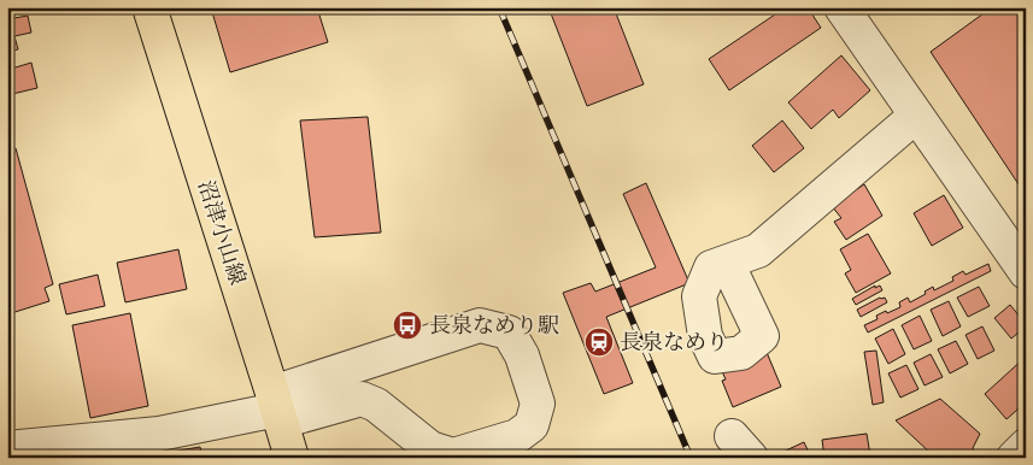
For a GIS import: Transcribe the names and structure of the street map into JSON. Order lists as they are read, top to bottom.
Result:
{
  "streets": {
    "main road": ["沼津小山線"]
  },
  "places": {
    "bus stop": ["長泉なめり駅"],
    "station": ["長泉なめり"]
  }
}
